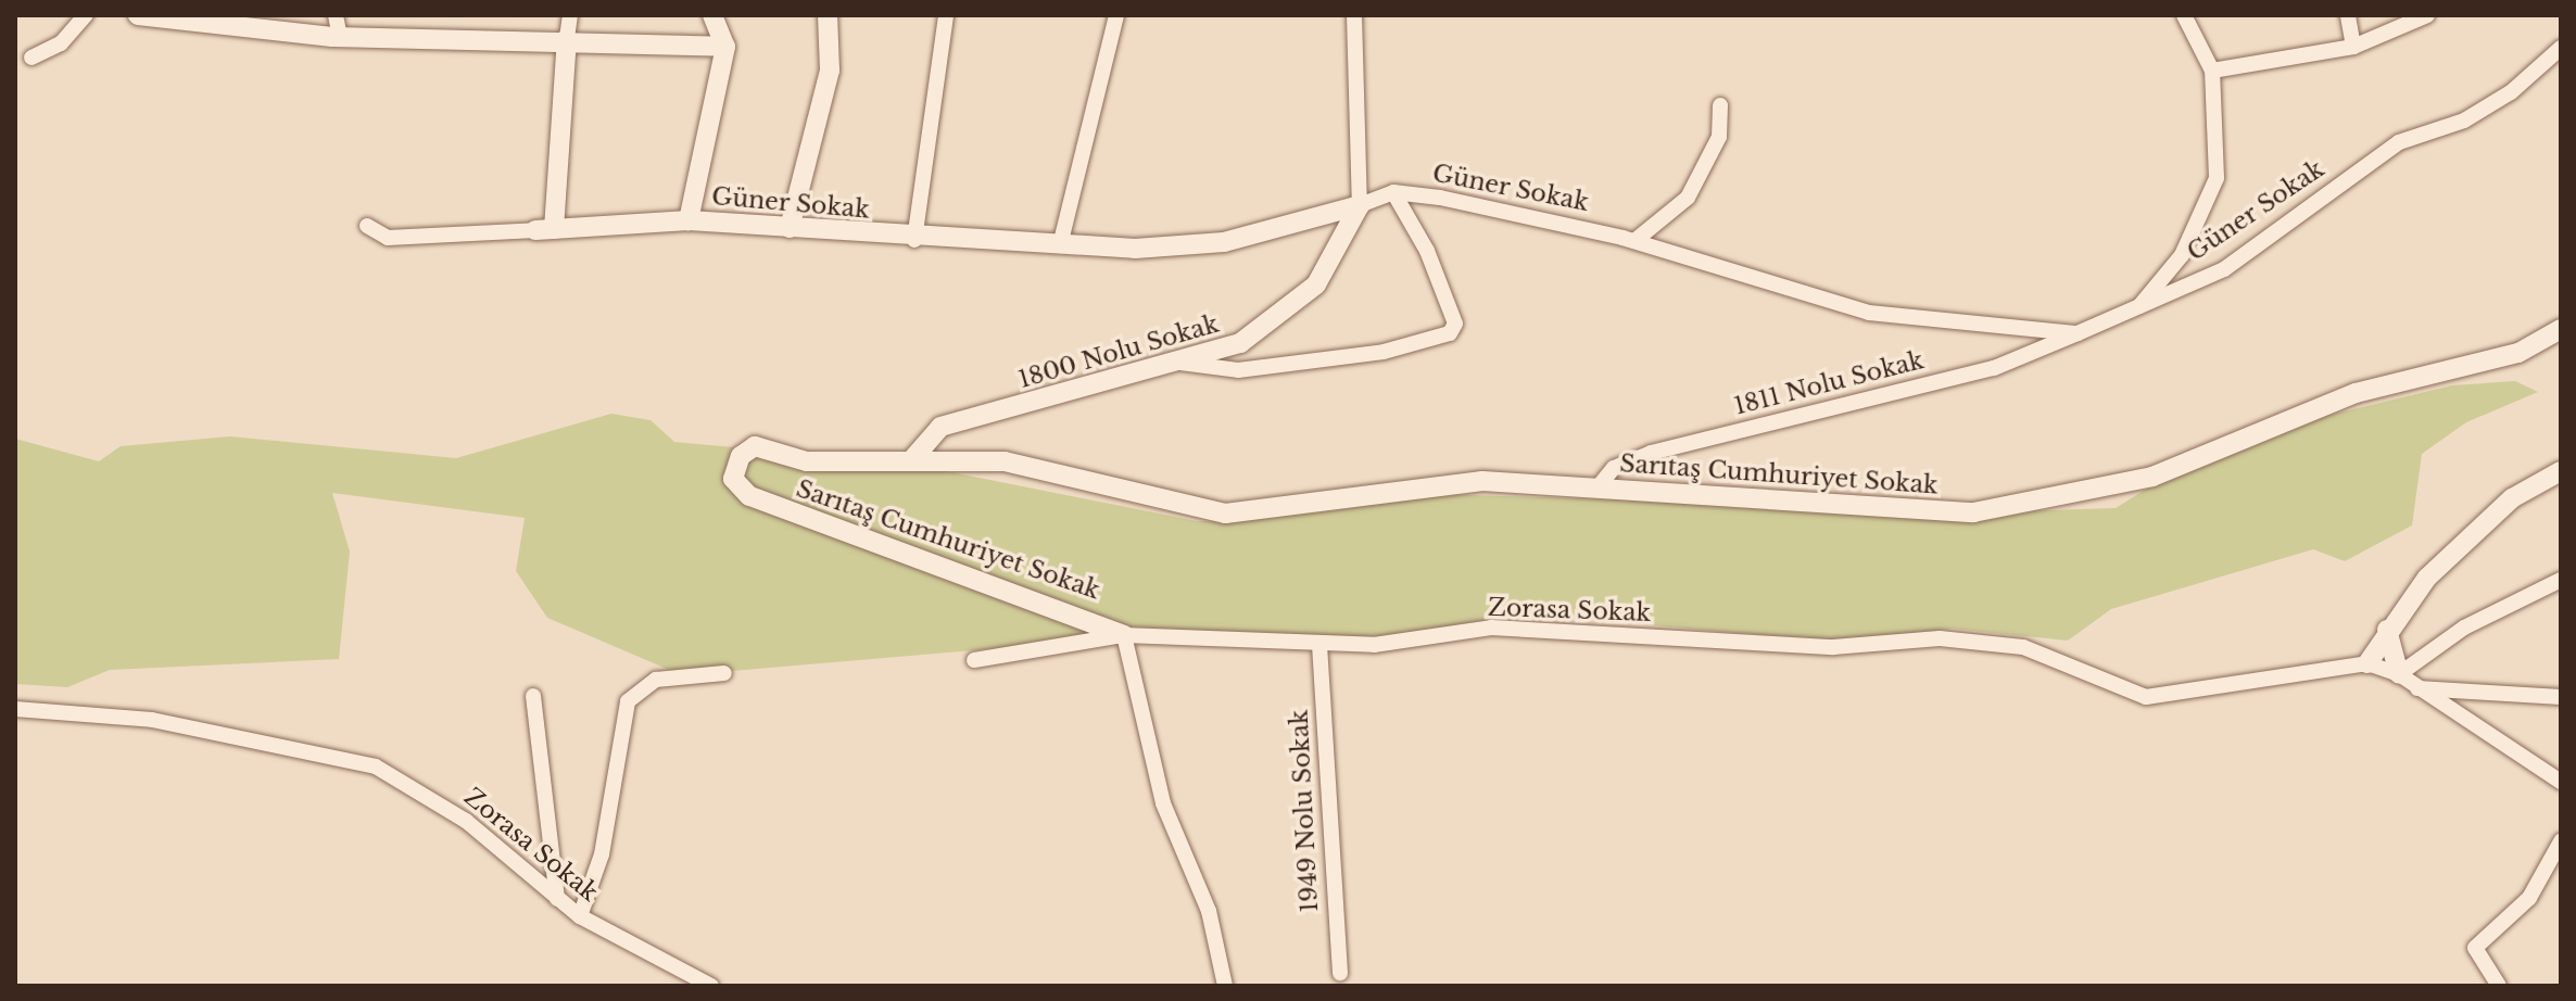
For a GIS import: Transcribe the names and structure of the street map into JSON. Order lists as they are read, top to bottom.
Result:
{
  "streets": {
    "street": [
      "Güner Sokak",
      "1800 Nolu Sokak",
      "1811 Nolu Sokak",
      "Sarıtaş Cumhuriyet Sokak",
      "Zorasa Sokak",
      "1949 Nolu Sokak"
    ]
  },
  "crossings": [
    ["Güner Sokak", "1800 Nolu Sokak"],
    ["Güner Sokak", "1811 Nolu Sokak"],
    ["1800 Nolu Sokak", "Sarıtaş Cumhuriyet Sokak"],
    ["1811 Nolu Sokak", "Sarıtaş Cumhuriyet Sokak"],
    ["Sarıtaş Cumhuriyet Sokak", "Zorasa Sokak"],
    ["Zorasa Sokak", "1949 Nolu Sokak"]
  ]
}
